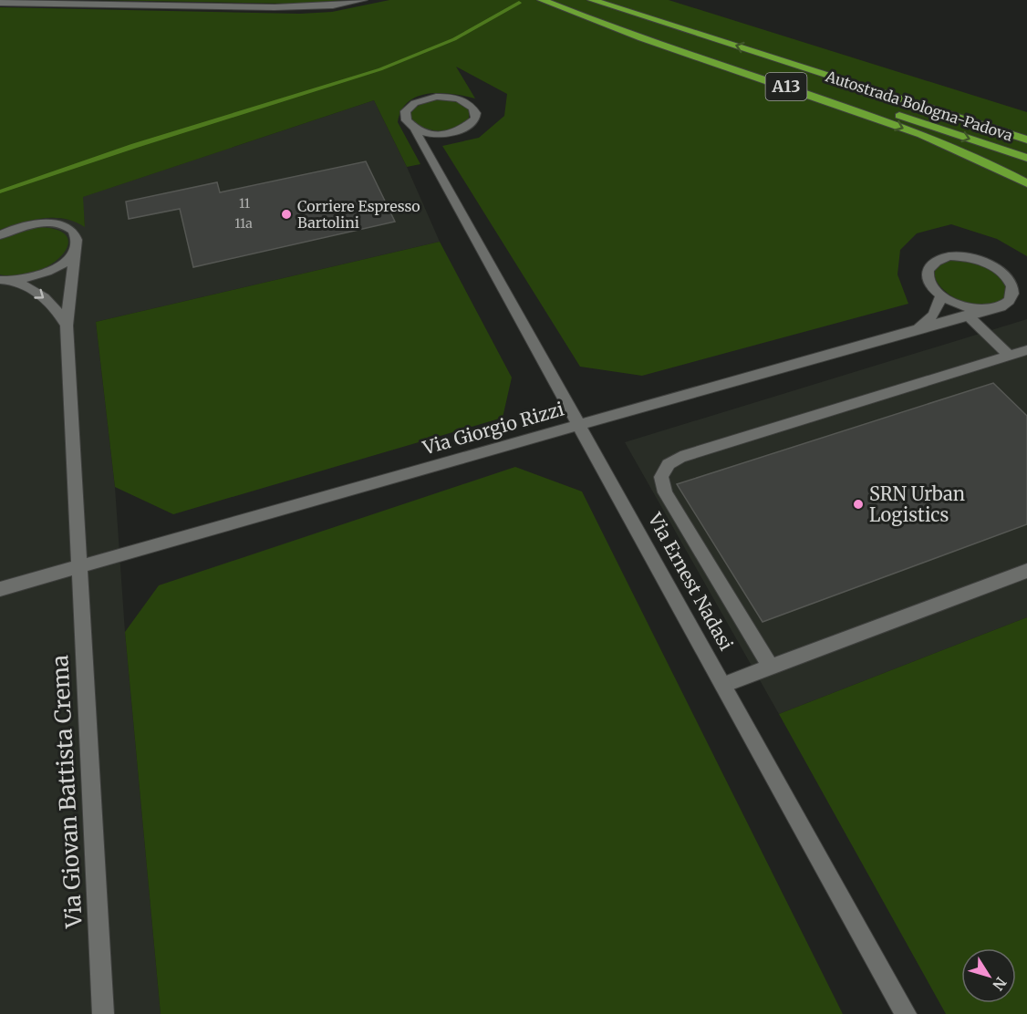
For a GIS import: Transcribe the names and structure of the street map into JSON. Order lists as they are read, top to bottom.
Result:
{
  "streets": {
    "highway": ["A13", "Autostrada Bologna-Padova"],
    "street": ["Via Giorgio Rizzi", "Via Ernest Nadasi", "Via Giovan Battista Crema"]
  },
  "crossings": [
    ["A13", "Autostrada Bologna-Padova"],
    ["Via Giorgio Rizzi", "Via Ernest Nadasi"],
    ["Via Giorgio Rizzi", "Via Giovan Battista Crema"]
  ],
  "places": ["Corriere Espresso Bartolini", "SRN Urban Logistics"],
  "house_numbers": ["11", "11a"],
  "north": "bottom right"
}
